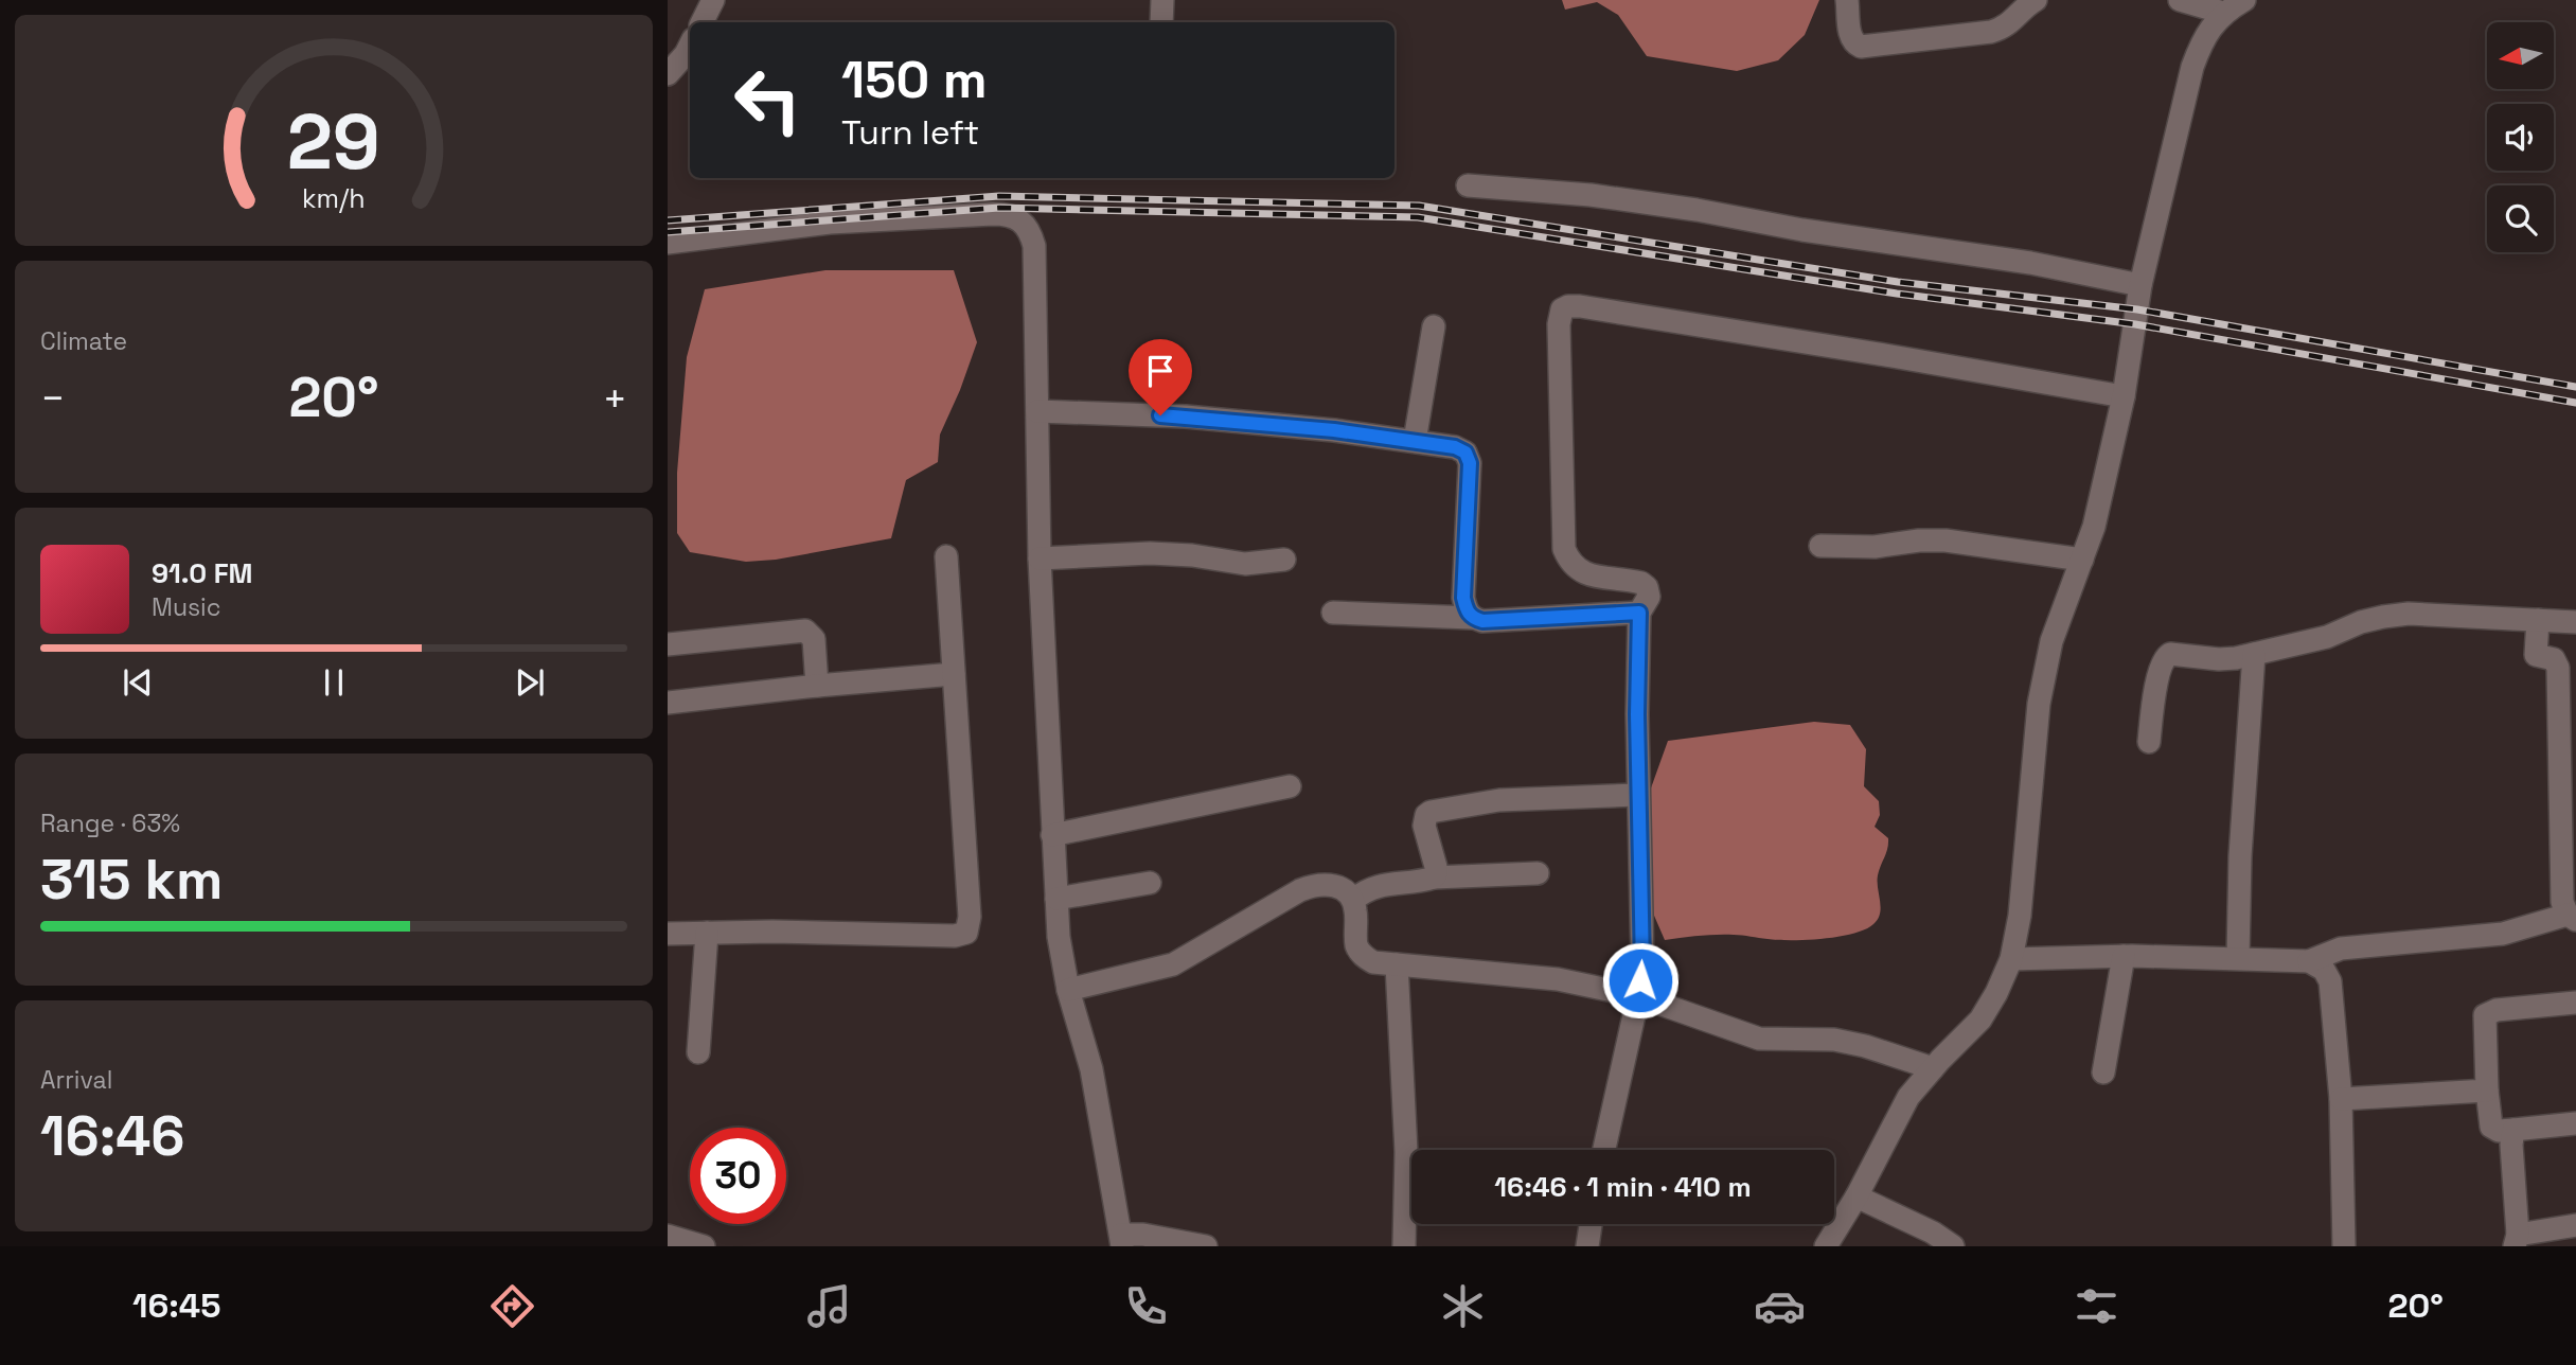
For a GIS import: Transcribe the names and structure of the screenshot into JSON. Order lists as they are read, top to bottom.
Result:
{
  "north": "left",
  "page": {
    "turn": ["150 m", "Turn left"],
    "tile": [
      "Climate",
      ["Range · 63%", "315 km"],
      ["Arrival", "16:46"]
    ],
    "heat": ["−", "20°", "+"],
    "song": ["91.0 FM", "Music"],
    "limit": "30",
    "trip": "16:46 · 1 min · 410 m",
    "tabs": ["16:45", "20°"],
    "gauge": ["29", "km/h"]
  }
}
